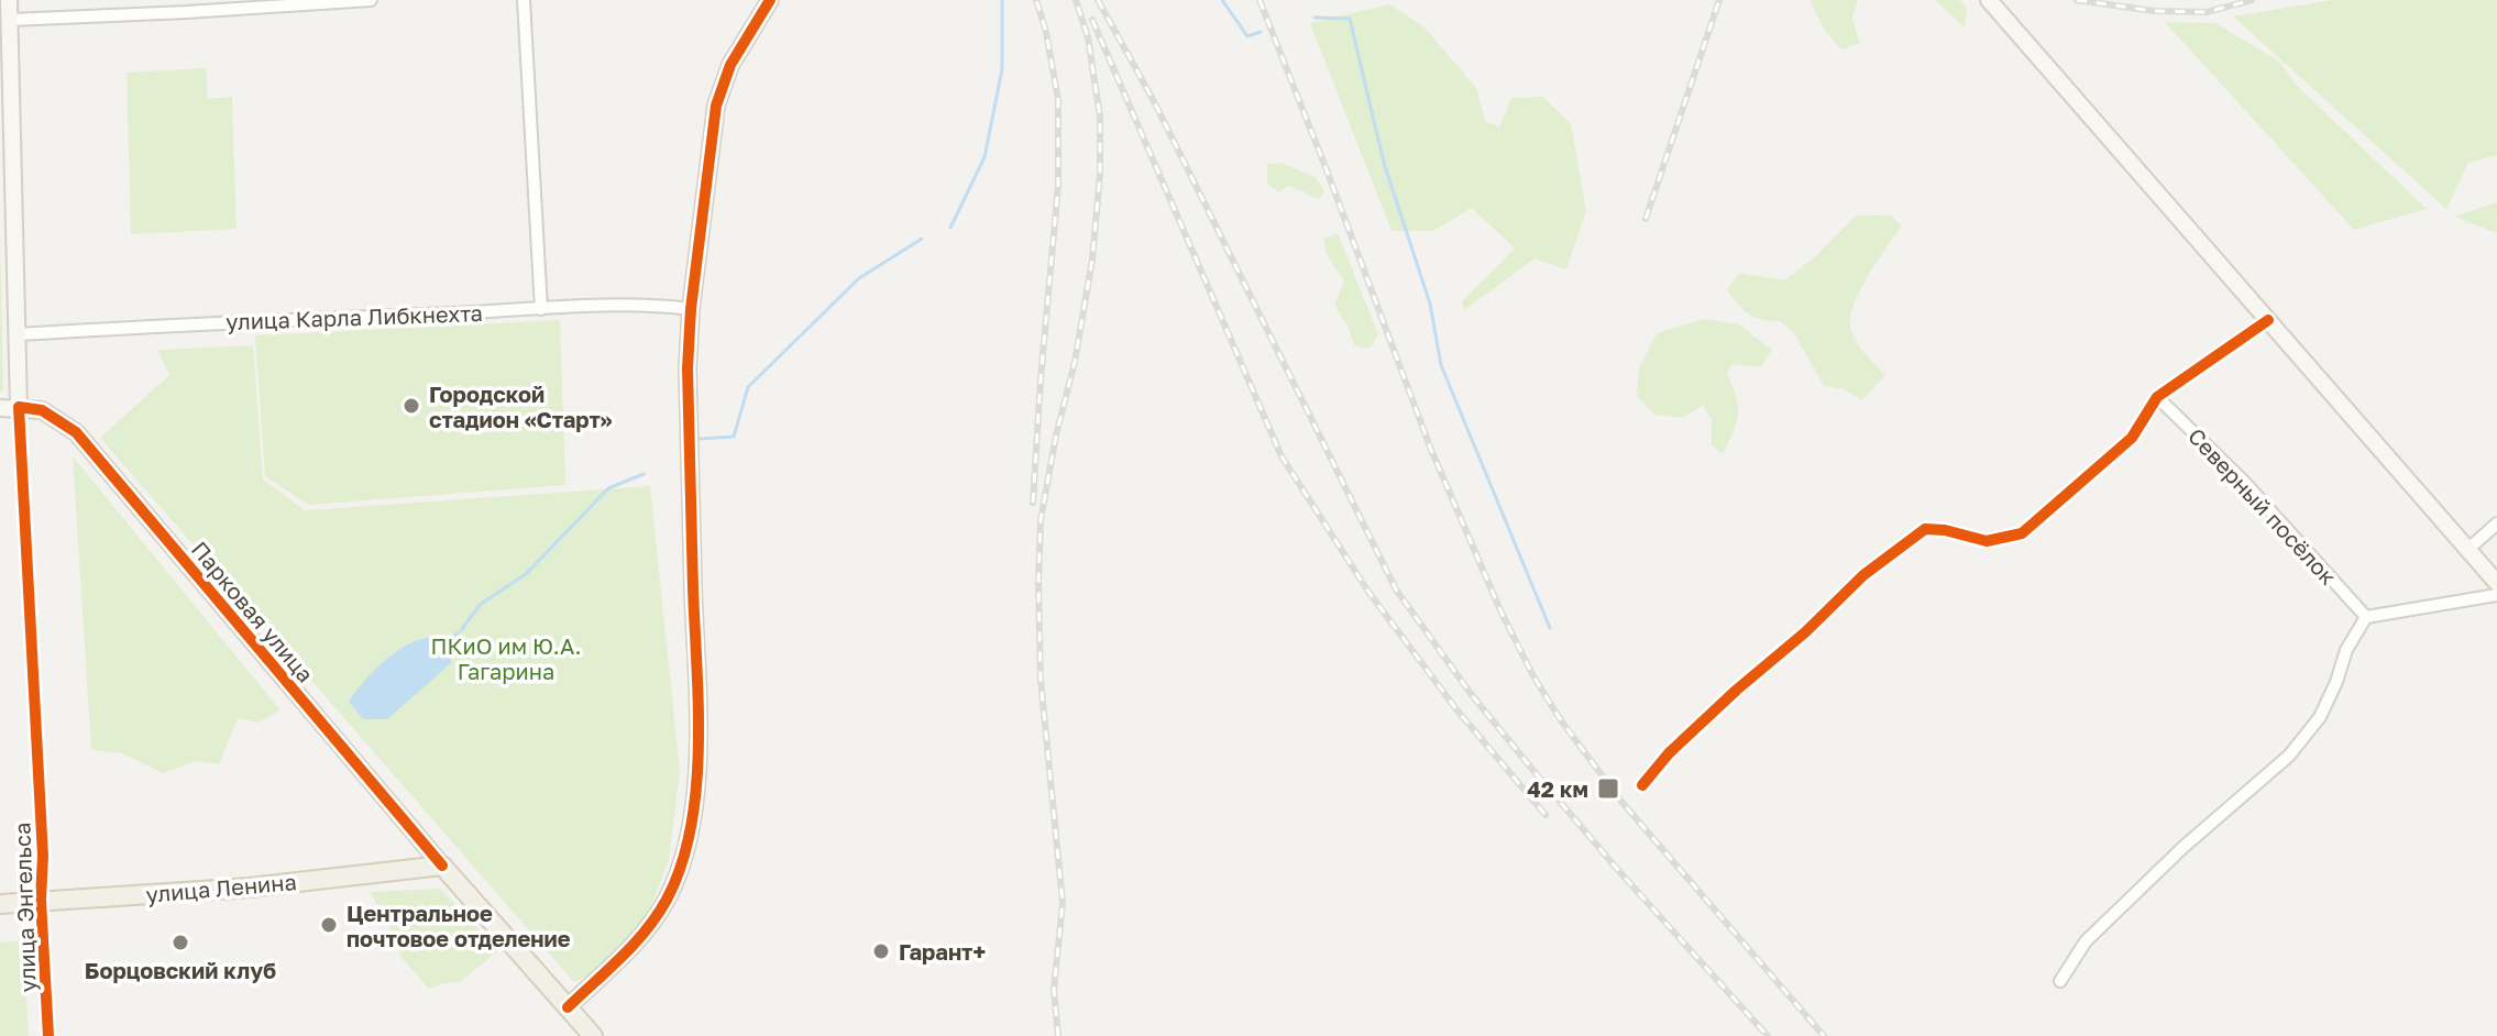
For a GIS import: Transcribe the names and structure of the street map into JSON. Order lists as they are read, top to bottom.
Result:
{
  "streets": {
    "main road": ["Парковая улица", "улица Ленина"],
    "street": ["улица Карла Либкнехта", "Северный посёлок", "улица Энгельса"]
  },
  "crossings": [
    ["улица Карла Либкнехта", "улица Энгельса"],
    ["Парковая улица", "улица Ленина"],
    ["Парковая улица", "улица Энгельса"],
    ["улица Ленина", "улица Энгельса"]
  ],
  "parks": ["ПКиО им Ю.А. Гагарина"],
  "places": {
    "other": [
      "Городской стадион «Старт»",
      "Центральное почтовое отделение",
      "Борцовский клуб",
      "Гарант+"
    ],
    "transit": ["42 км"]
  }
}
